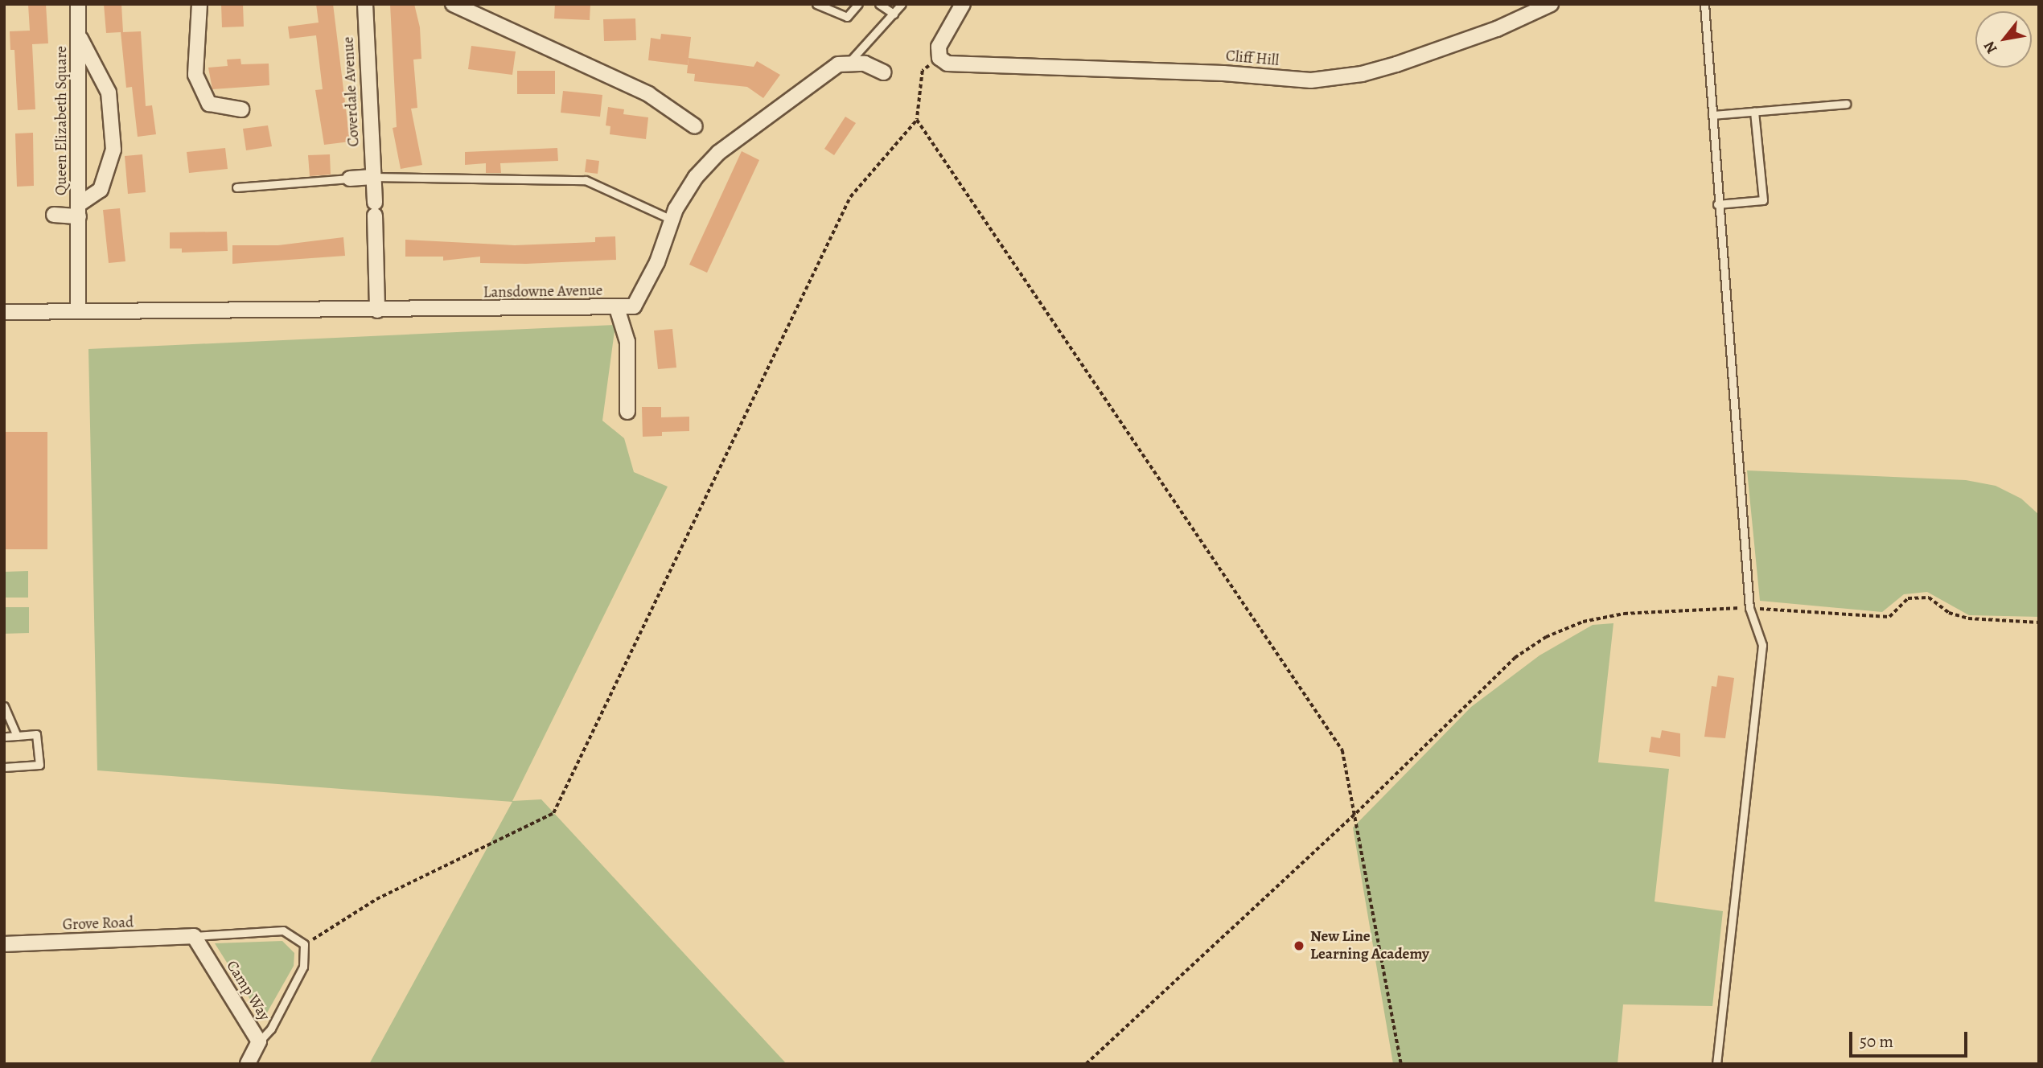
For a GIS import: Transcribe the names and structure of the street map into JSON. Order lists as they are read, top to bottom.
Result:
{
  "streets": {
    "street": [
      "Cliff Hill",
      "Coverdale Avenue",
      "Queen Elizabeth Square",
      "Lansdowne Avenue",
      "Grove Road",
      "Camp Way"
    ]
  },
  "crossings": [
    ["Coverdale Avenue", "Lansdowne Avenue"],
    ["Queen Elizabeth Square", "Lansdowne Avenue"],
    ["Grove Road", "Camp Way"]
  ],
  "places": ["New Line Learning Academy"],
  "scale_bar": "50 m",
  "north": "bottom left"
}
